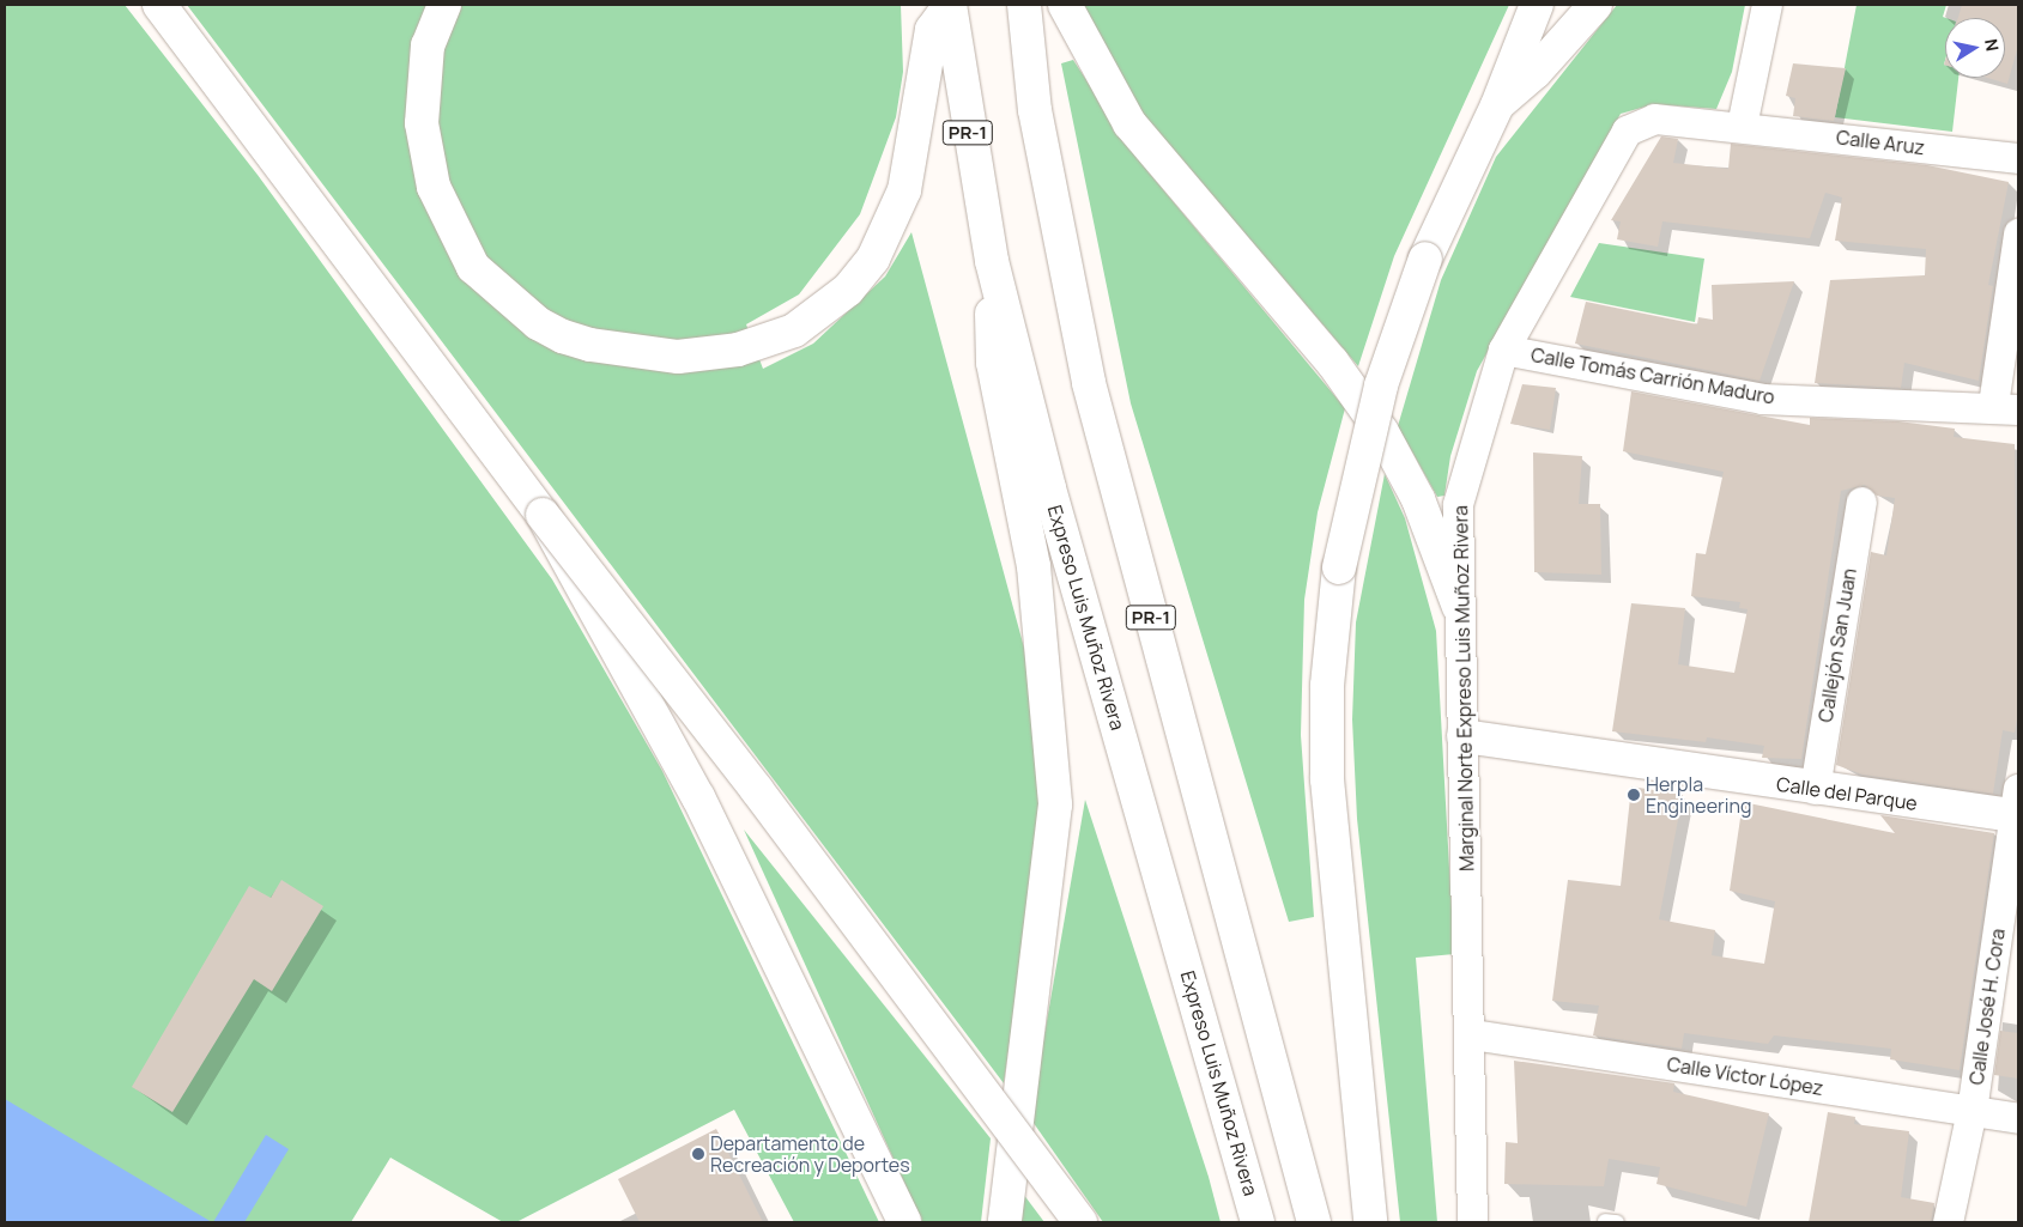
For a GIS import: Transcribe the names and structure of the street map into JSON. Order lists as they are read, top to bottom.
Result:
{
  "streets": {
    "main road": ["PR-1", "Expreso Luis Muñoz Rivera", "Calle del Parque"],
    "street": [
      "Calle Aruz",
      "Calle Tomás Carrión Maduro",
      "Callejón San Juan",
      "Marginal Norte Expreso Luis Muñoz Rivera",
      "Calle José H. Cora",
      "Calle Víctor López"
    ]
  },
  "crossings": [
    ["Calle Aruz", "Marginal Norte Expreso Luis Muñoz Rivera"],
    ["Calle Tomás Carrión Maduro", "Marginal Norte Expreso Luis Muñoz Rivera"],
    ["Callejón San Juan", "Calle del Parque"],
    ["Marginal Norte Expreso Luis Muñoz Rivera", "Calle del Parque"],
    ["Marginal Norte Expreso Luis Muñoz Rivera", "Calle Víctor López"],
    ["Calle del Parque", "Calle José H. Cora"],
    ["Calle José H. Cora", "Calle Víctor López"]
  ],
  "places": ["Herpla Engineering", "Departamento de Recreación y Deportes"],
  "north": "right"
}
